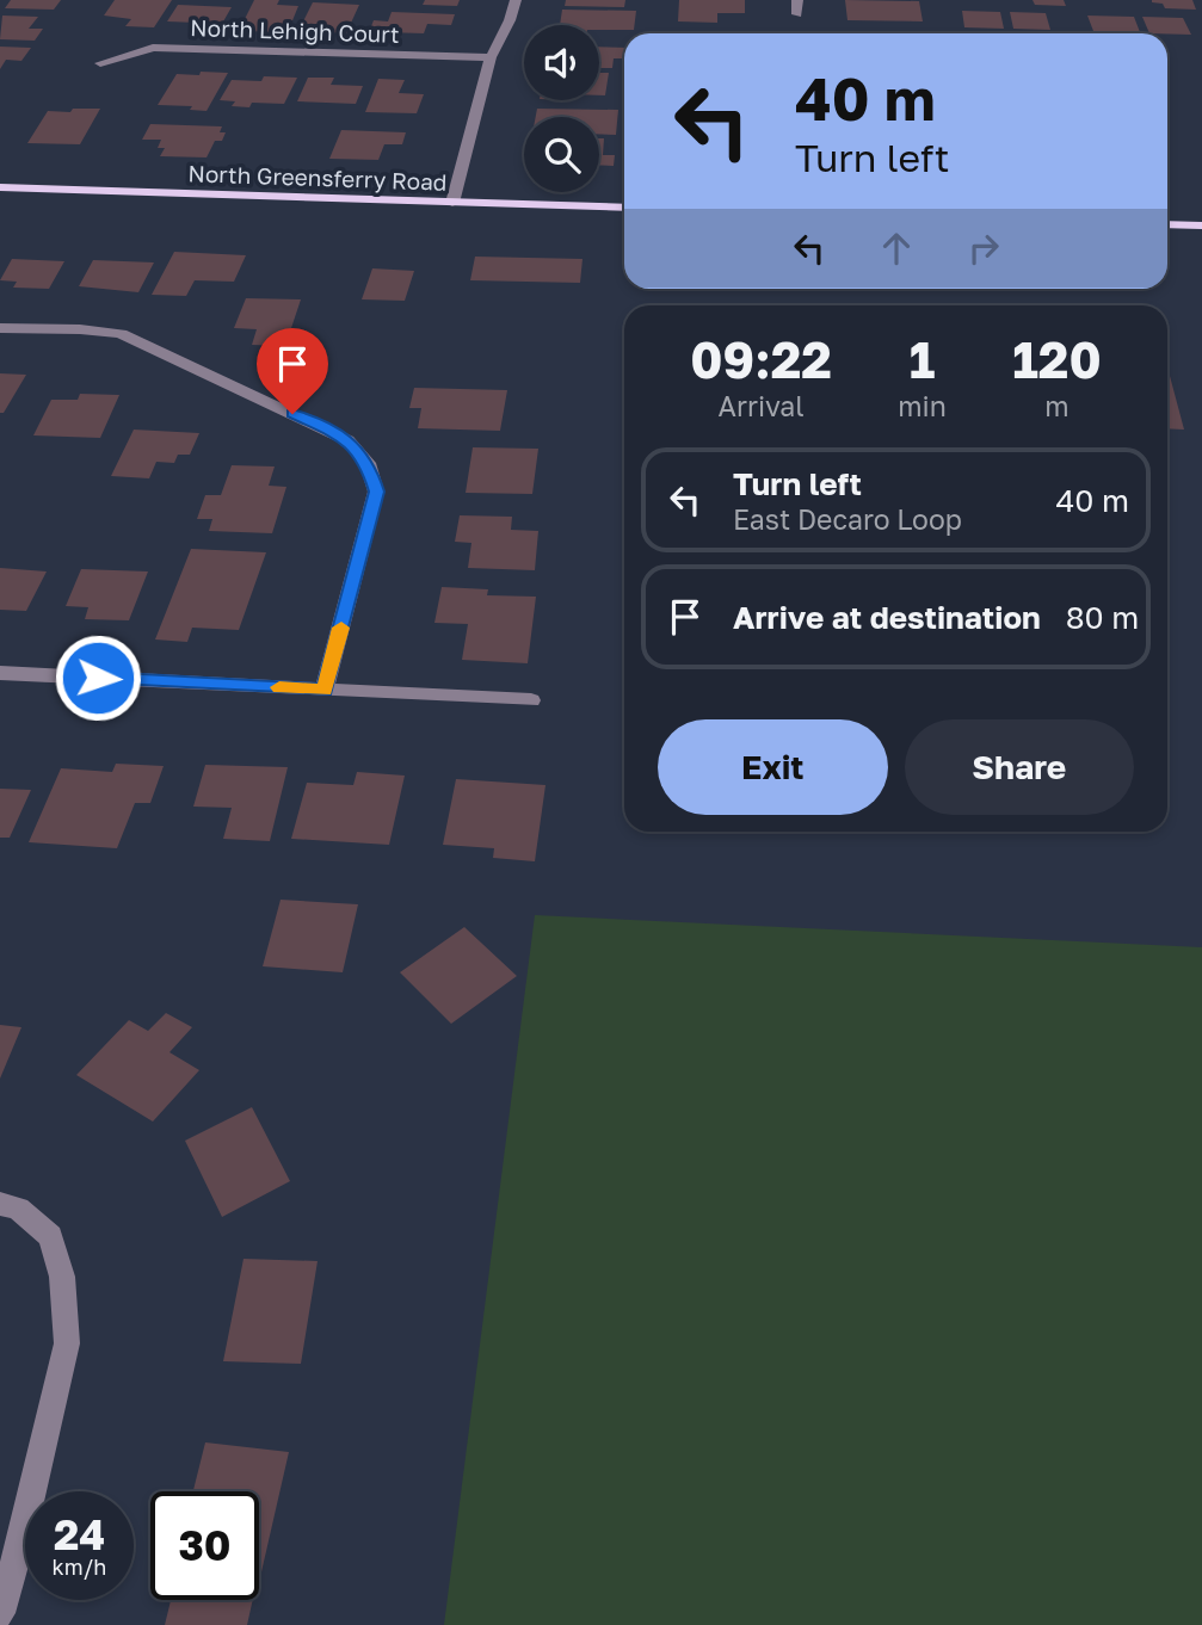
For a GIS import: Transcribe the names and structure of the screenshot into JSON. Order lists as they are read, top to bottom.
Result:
{
  "streets": {
    "main road": ["North Greensferry Road"],
    "street": ["North Lehigh Court"]
  },
  "page": {
    "turn": ["40 m", "Turn left"],
    "eta": [
      "09:22",
      "Arrival",
      "1",
      "min",
      "120",
      "m"
    ],
    "list": [
      {
        "name": "Turn left",
        "note": "East Decaro Loop",
        "value": "40 m"
      },
      {
        "name": "Arrive at destination",
        "value": "80 m"
      }
    ],
    "buttons": ["Exit", "Share"],
    "speed": "24 km/h",
    "limit": "30"
  }
}
